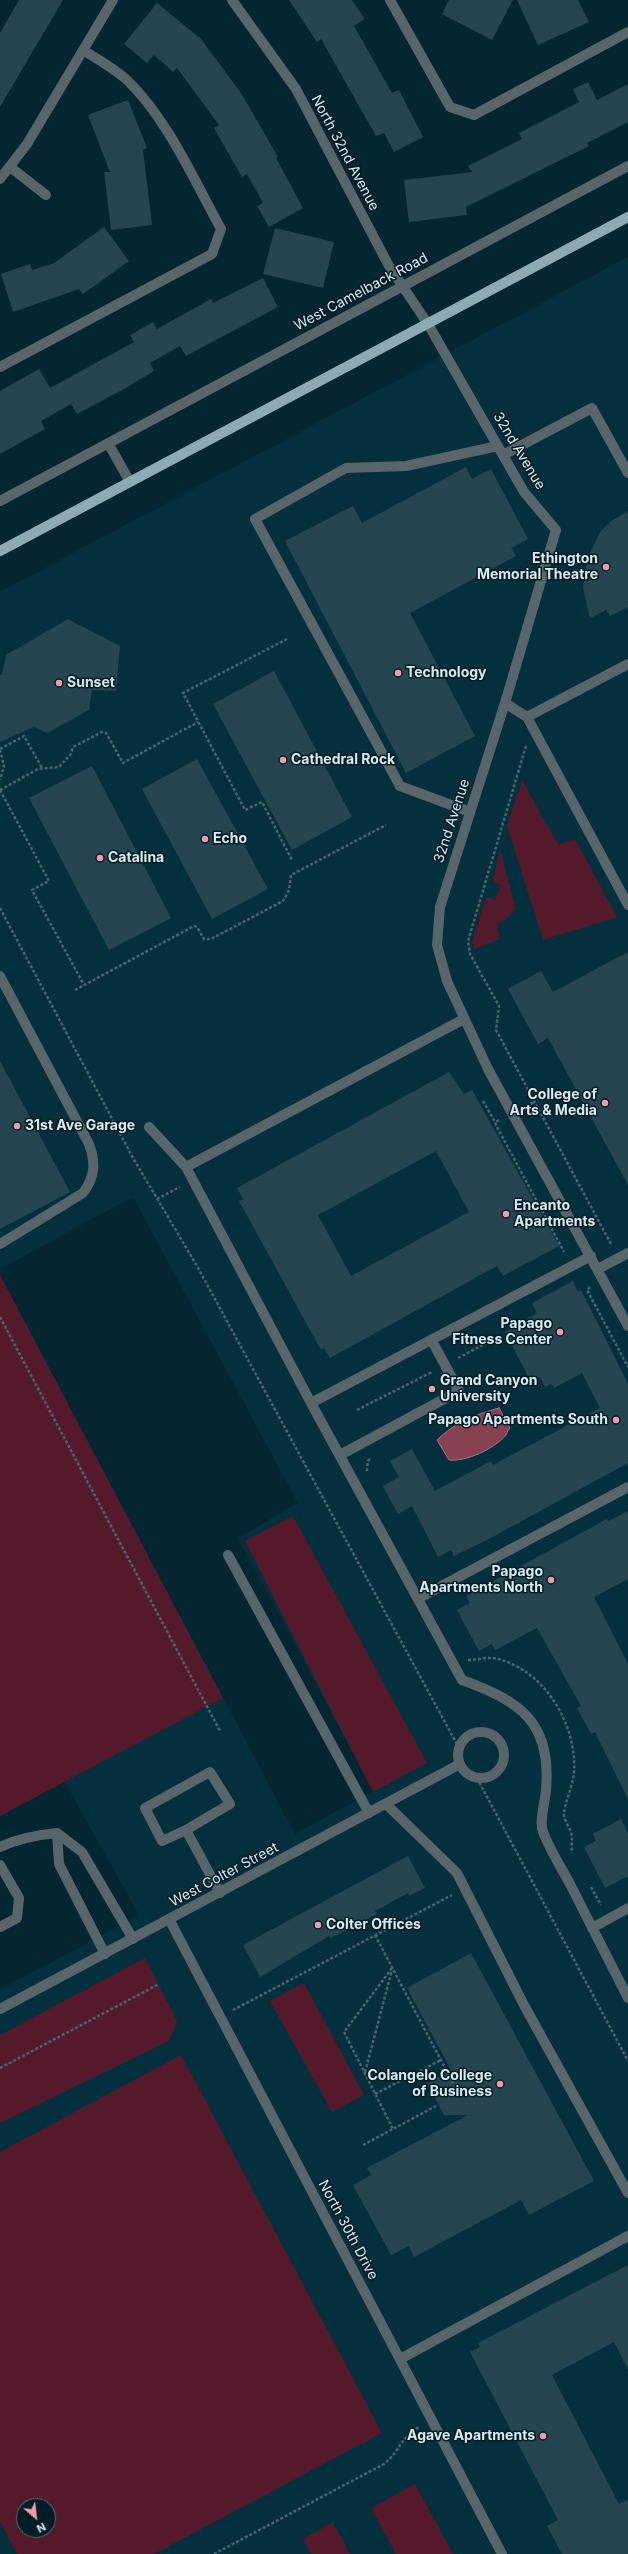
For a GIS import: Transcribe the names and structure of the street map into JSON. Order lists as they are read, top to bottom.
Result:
{
  "streets": {
    "street": [
      "North 32nd Avenue",
      "West Camelback Road",
      "32nd Avenue",
      "West Colter Street",
      "North 30th Drive"
    ]
  },
  "crossings": [
    ["North 32nd Avenue", "West Camelback Road"],
    ["North 32nd Avenue", "32nd Avenue"],
    ["West Colter Street", "North 30th Drive"]
  ],
  "places": [
    "Ethington Memorial Theatre",
    "Technology",
    "Sunset",
    "Cathedral Rock",
    "Echo",
    "Catalina",
    "College of Arts & Media",
    "31st Ave Garage",
    "Encanto Apartments",
    "Papago Fitness Center",
    "Grand Canyon University",
    "Papago Apartments South",
    "Papago Apartments North",
    "Colter Offices",
    "Colangelo College of Business",
    "Agave Apartments"
  ],
  "north": "bottom right"
}
